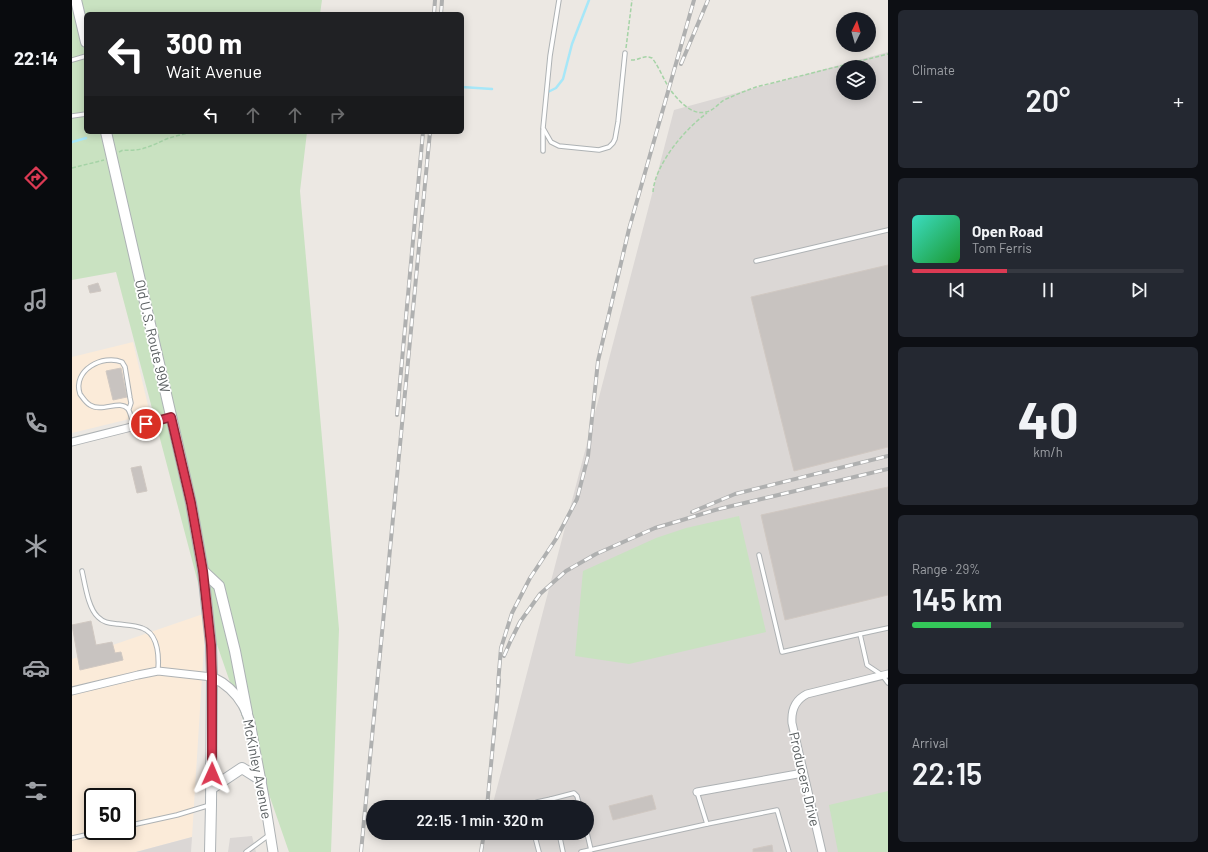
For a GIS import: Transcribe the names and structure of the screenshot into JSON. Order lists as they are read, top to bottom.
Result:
{
  "streets": {
    "main road": ["Old U.S. Route 99W"],
    "street": ["McKinley Avenue", "Producers Drive"]
  },
  "crossings": [
    ["Old U.S. Route 99W", "McKinley Avenue"]
  ],
  "north": "top",
  "page": {
    "tabs": "22:14",
    "tile": [
      "Climate",
      ["40", "km/h"],
      ["Range · 29%", "145 km"],
      ["Arrival", "22:15"]
    ],
    "turn": ["300 m", "Wait Avenue"],
    "heat": ["−", "20°", "+"],
    "song": ["Open Road", "Tom Ferris"],
    "limit": "50",
    "trip": "22:15 · 1 min · 320 m"
  }
}
